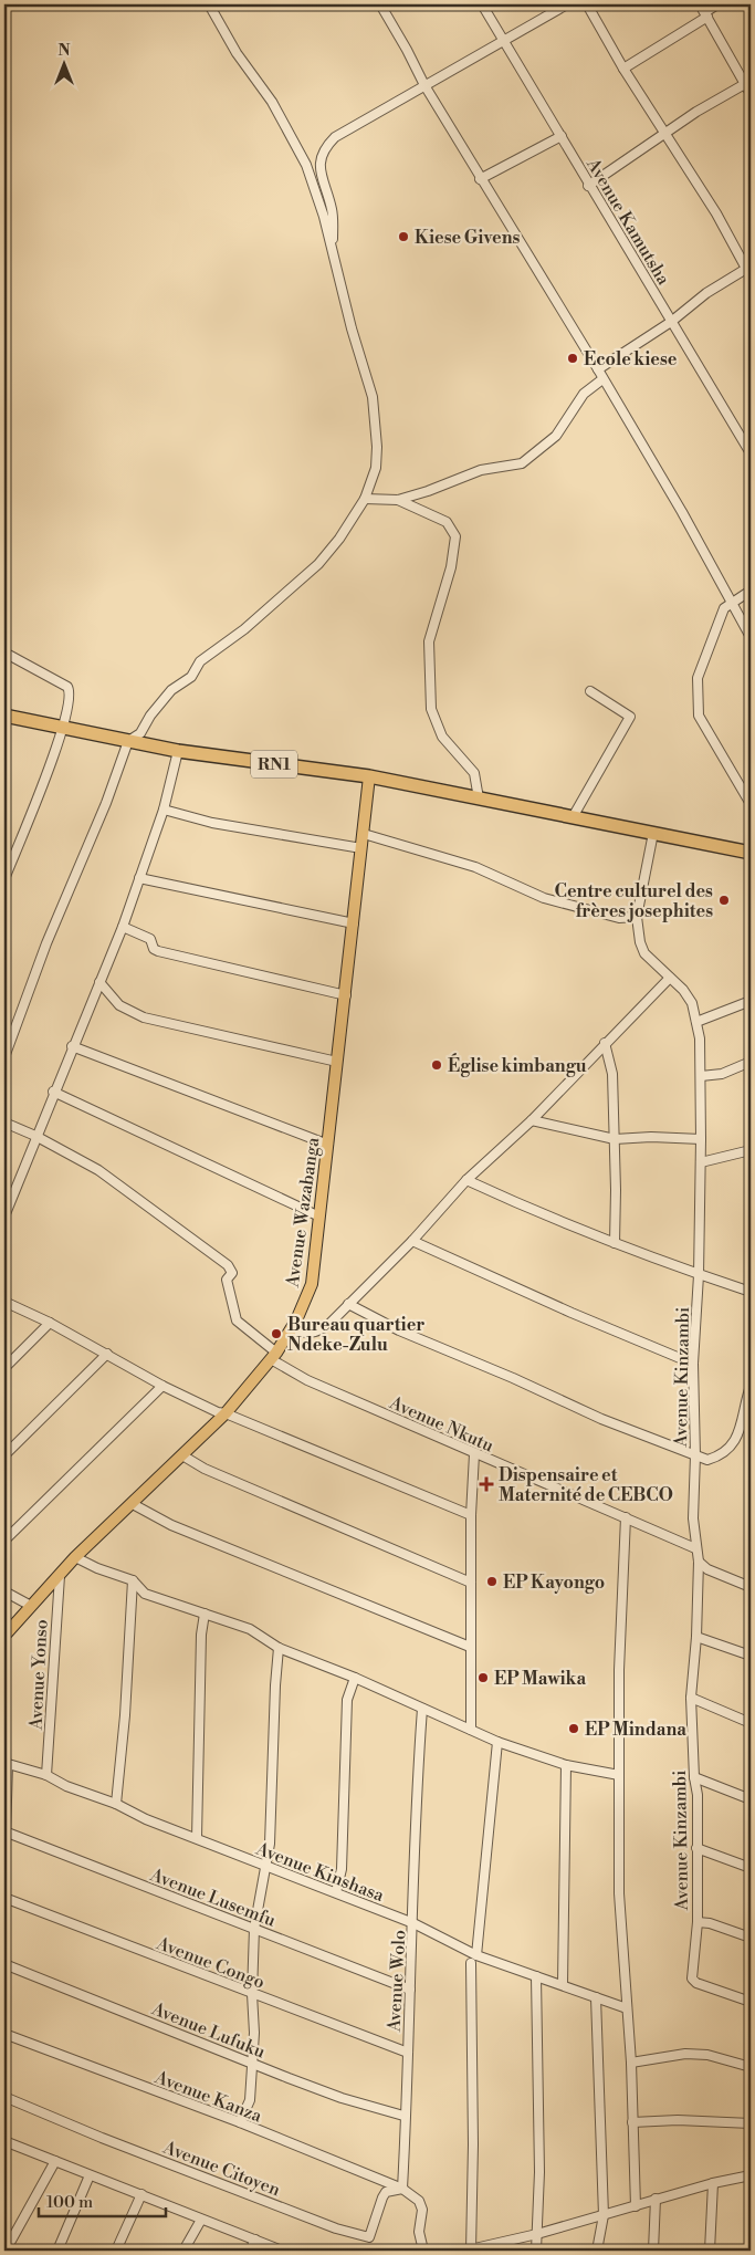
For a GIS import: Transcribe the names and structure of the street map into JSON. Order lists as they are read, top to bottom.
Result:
{
  "streets": {
    "highway": ["RN1"],
    "main road": ["Avenue Wazabanga"],
    "street": [
      "Avenue Kamutsha",
      "Avenue Kinzambi",
      "Avenue Nkutu",
      "Avenue Yonso",
      "Avenue Kinshasa",
      "Avenue Lusemfu",
      "Avenue Congo",
      "Avenue Wolo",
      "Avenue Lufuku",
      "Avenue Kanza",
      "Avenue Citoyen"
    ]
  },
  "crossings": [
    ["RN1", "Avenue Wazabanga"],
    ["RN1", "Avenue Kinzambi"],
    ["Avenue Wazabanga", "Avenue Nkutu"],
    ["Avenue Wazabanga", "Avenue Yonso"],
    ["Avenue Kinzambi", "Avenue Nkutu"],
    ["Avenue Yonso", "Avenue Kinshasa"],
    ["Avenue Kinshasa", "Avenue Wolo"],
    ["Avenue Lusemfu", "Avenue Wolo"],
    ["Avenue Congo", "Avenue Wolo"],
    ["Avenue Wolo", "Avenue Lufuku"],
    ["Avenue Wolo", "Avenue Kanza"],
    ["Avenue Wolo", "Avenue Citoyen"],
    ["Avenue Kanza", "Avenue Citoyen"]
  ],
  "places": {
    "other": [
      "Kiese Givens",
      "Ecole kiese",
      "Centre culturel des frères josephites",
      "Église kimbangu",
      "Bureau quartier Ndeke-Zulu",
      "EP Kayongo",
      "EP Mawika",
      "EP Mindana"
    ],
    "health": ["Dispensaire et Maternité de CEBCO"]
  },
  "scale_bar": "100 m",
  "north": "top"
}
